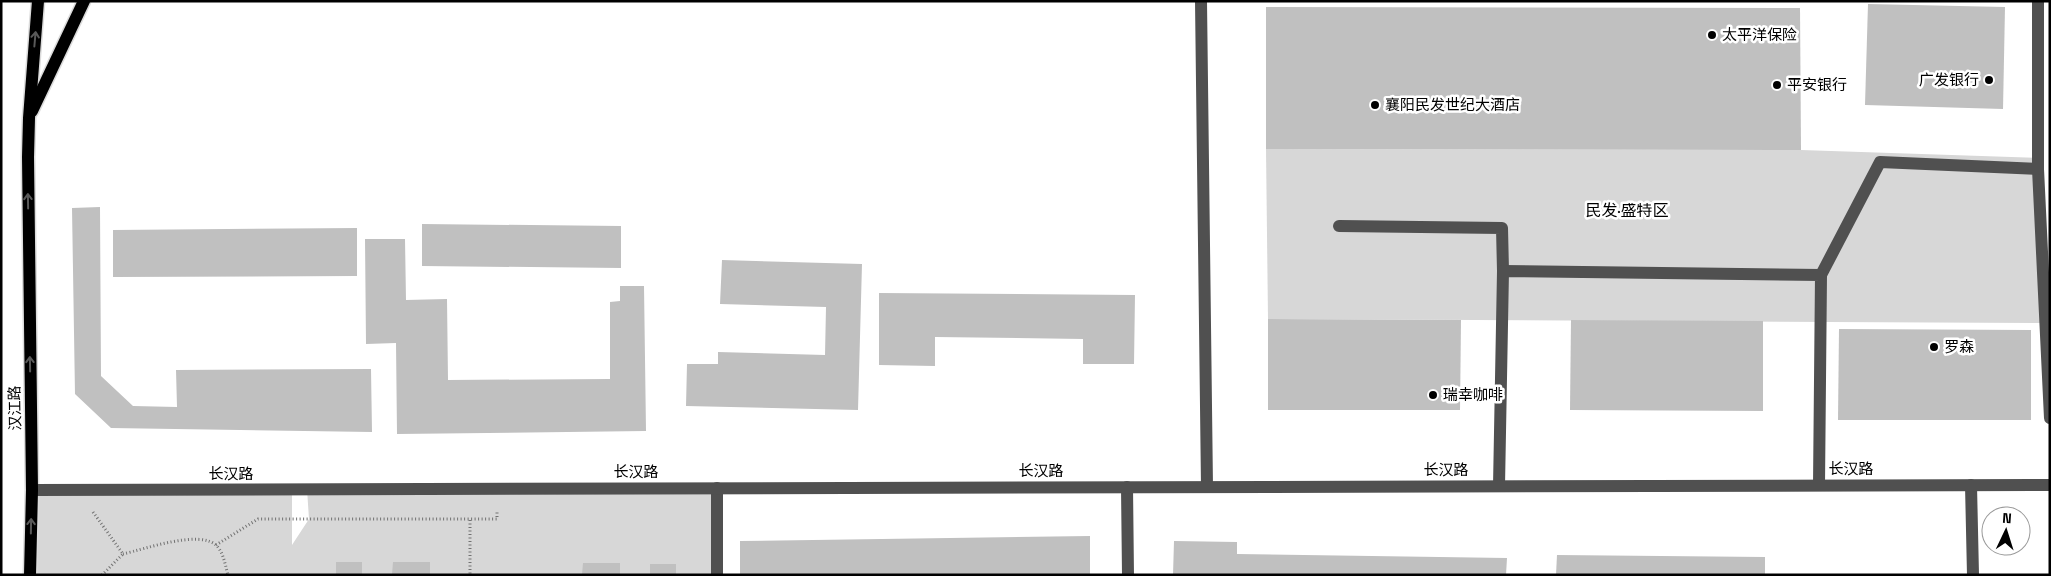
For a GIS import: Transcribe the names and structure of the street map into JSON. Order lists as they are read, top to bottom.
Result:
{
  "streets": {
    "main road": ["汉江路"],
    "street": ["长汉路"]
  },
  "crossings": [
    ["汉江路", "长汉路"]
  ],
  "one_way": ["汉江路"],
  "districts": ["民发·盛特区"],
  "places": [
    "太平洋保险",
    "广发银行",
    "平安银行",
    "襄阳民发世纪大酒店",
    "罗森",
    "瑞幸咖啡"
  ],
  "north": "top"
}
